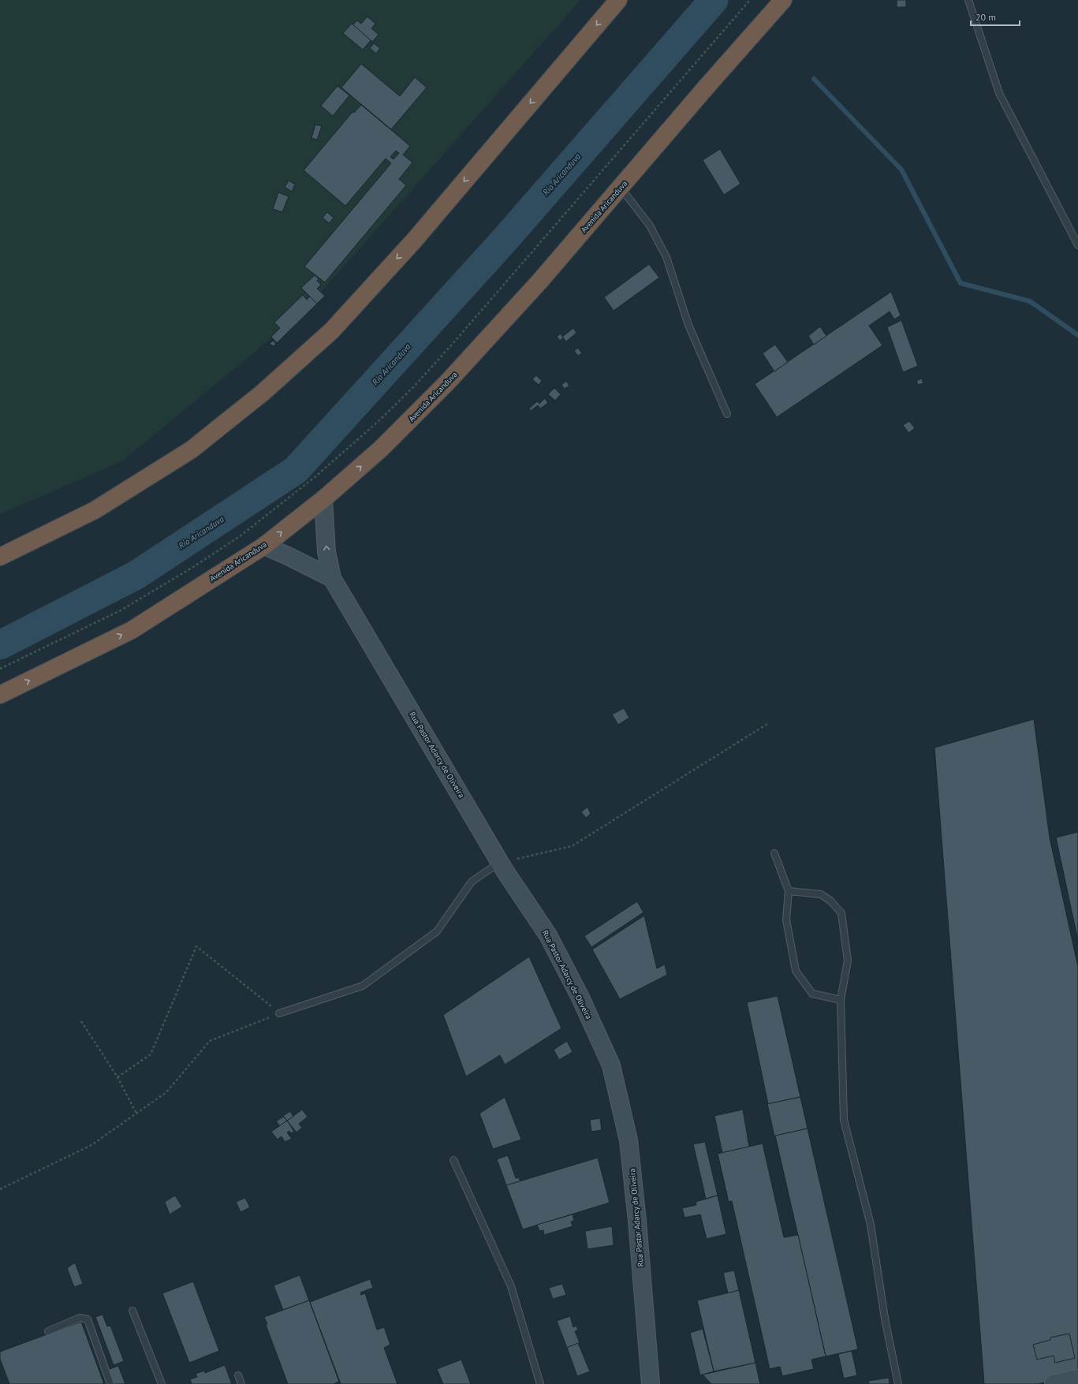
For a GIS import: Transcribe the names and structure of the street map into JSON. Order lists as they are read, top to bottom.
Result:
{
  "streets": {
    "highway": ["Avenida Aricanduva"],
    "street": ["Rua Pastor Adarcy de Oliveira"]
  },
  "crossings": [
    ["Avenida Aricanduva", "Rua Pastor Adarcy de Oliveira"]
  ],
  "water": ["Rio Aricanduva"],
  "scale_bar": "20 m"
}
